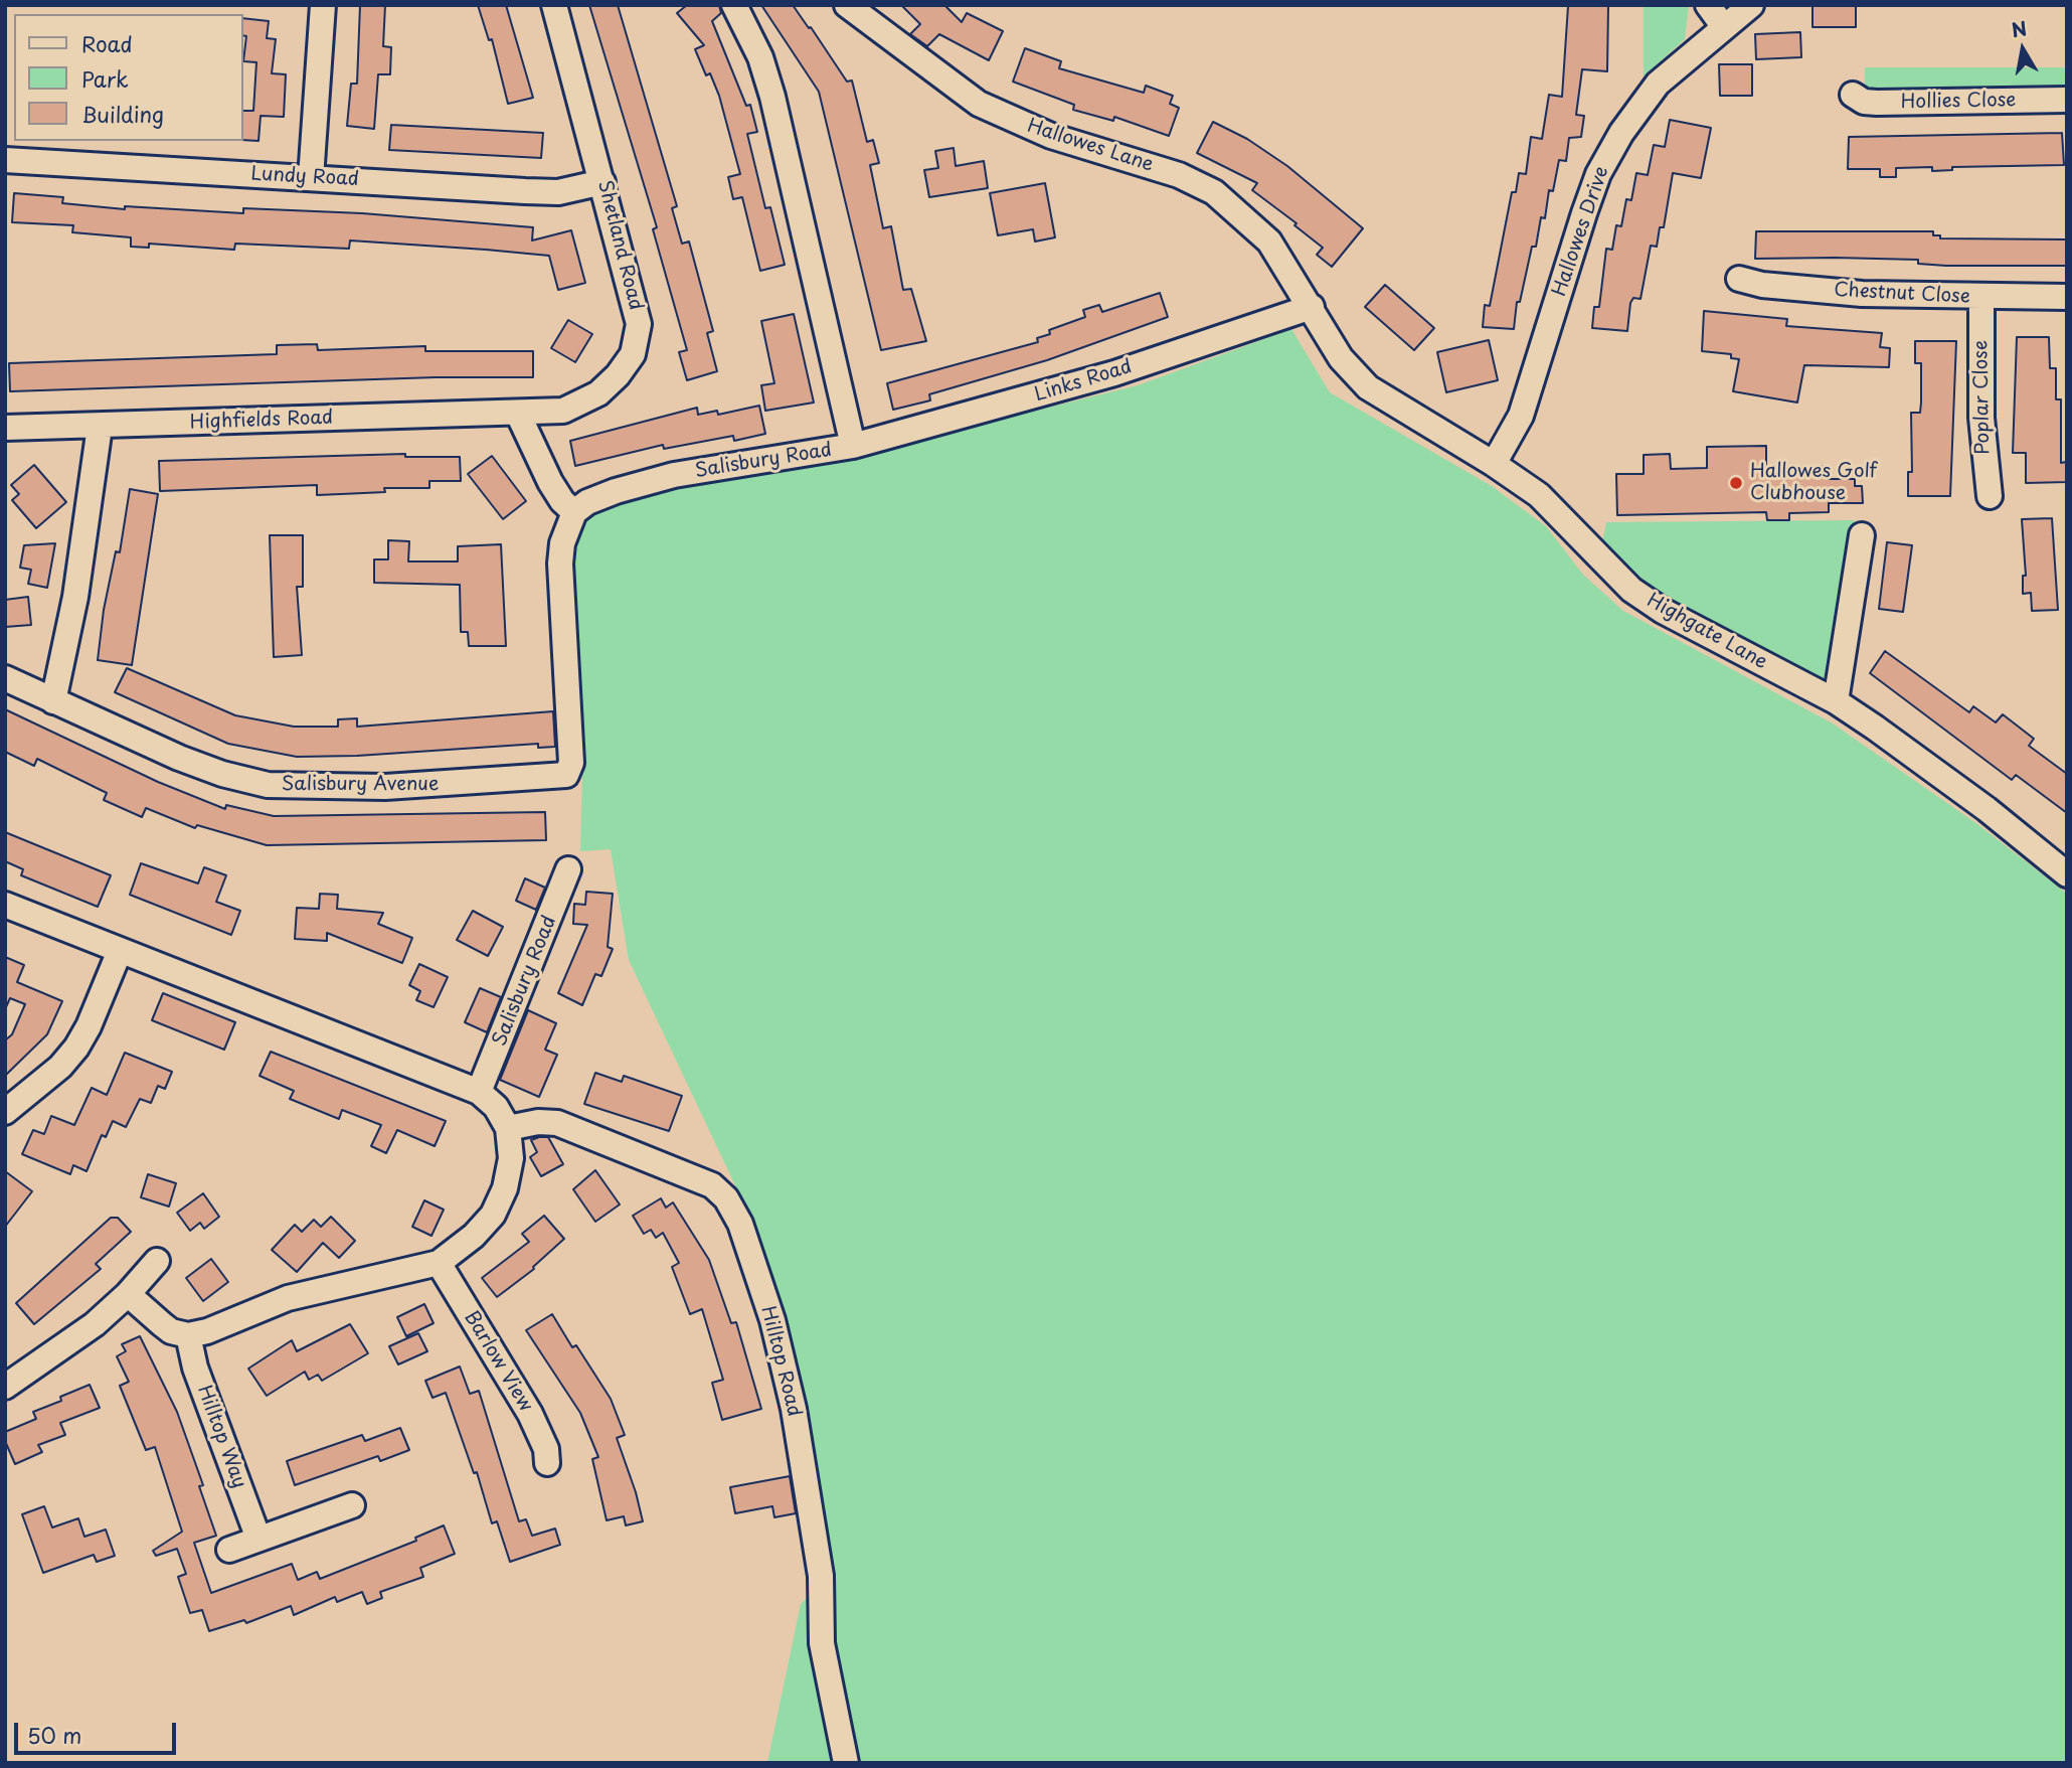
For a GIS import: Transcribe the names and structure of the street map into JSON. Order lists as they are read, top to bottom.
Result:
{
  "streets": {
    "street": [
      "Hollies Close",
      "Hallowes Lane",
      "Lundy Road",
      "Hallowes Drive",
      "Shetland Road",
      "Chestnut Close",
      "Links Road",
      "Poplar Close",
      "Highfields Road",
      "Salisbury Road",
      "Highgate Lane",
      "Salisbury Avenue",
      "Barlow View",
      "Hilltop Road",
      "Hilltop Way"
    ]
  },
  "crossings": [
    ["Hallowes Lane", "Links Road"],
    ["Hallowes Lane", "Highgate Lane"],
    ["Lundy Road", "Shetland Road"],
    ["Hallowes Drive", "Highgate Lane"],
    ["Shetland Road", "Highfields Road"],
    ["Chestnut Close", "Poplar Close"],
    ["Links Road", "Salisbury Road"],
    ["Links Road", "Highgate Lane"],
    ["Salisbury Road", "Salisbury Avenue"]
  ],
  "places": ["Hallowes Golf Clubhouse"],
  "legend": ["Road", "Park", "Building"],
  "scale_bar": "50 m",
  "north": "top"
}
